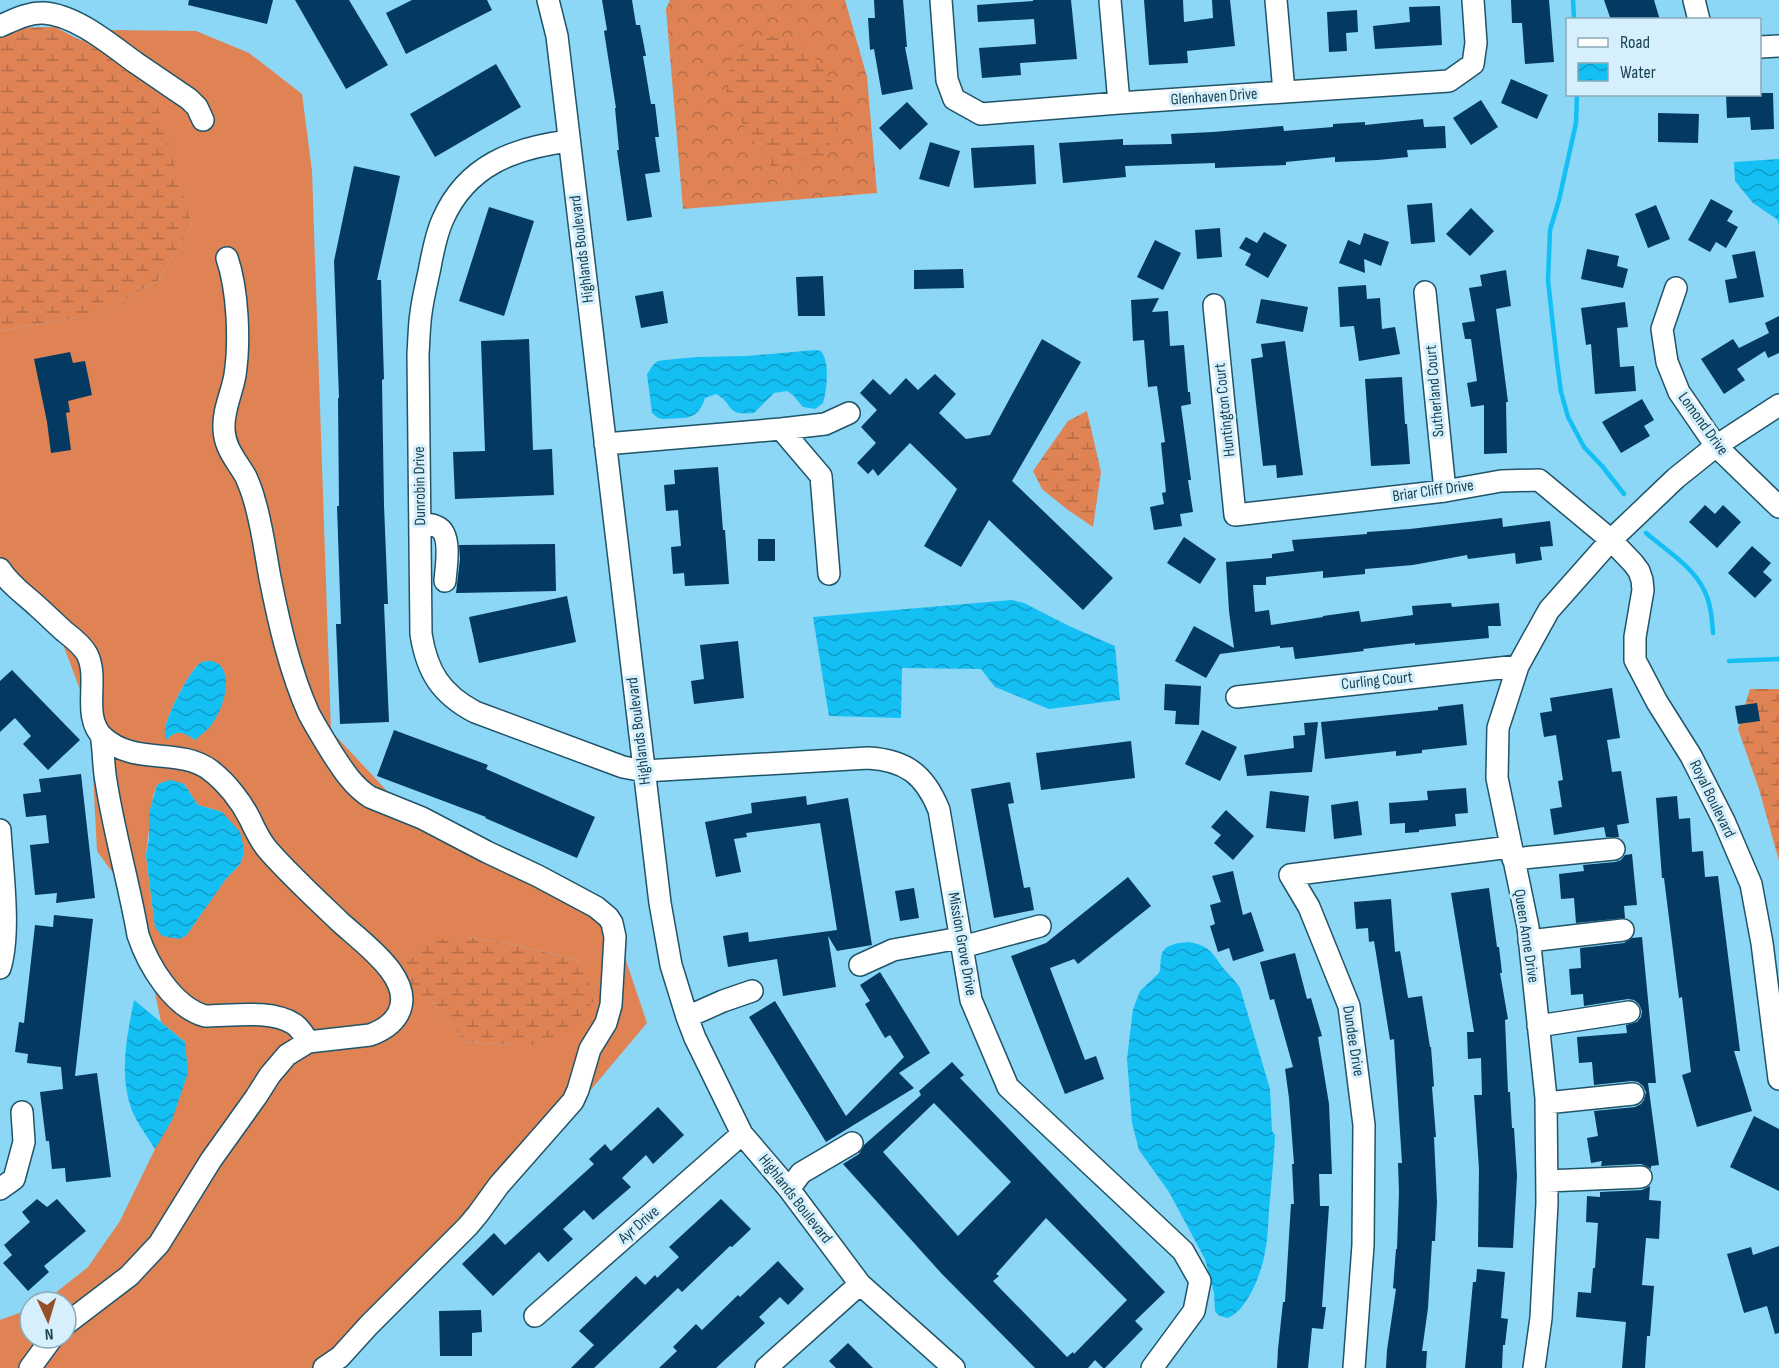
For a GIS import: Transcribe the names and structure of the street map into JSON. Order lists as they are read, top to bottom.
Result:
{
  "streets": {
    "street": [
      "Glenhaven Drive",
      "Highlands Boulevard",
      "Sutherland Court",
      "Huntington Court",
      "Lomond Drive",
      "Dunrobin Drive",
      "Briar Cliff Drive",
      "Curling Court",
      "Royal Boulevard",
      "Queen Anne Drive",
      "Mission Grove Drive",
      "Dundee Drive",
      "Ayr Drive"
    ]
  },
  "crossings": [
    ["Highlands Boulevard", "Dunrobin Drive"],
    ["Highlands Boulevard", "Mission Grove Drive"],
    ["Highlands Boulevard", "Ayr Drive"],
    ["Sutherland Court", "Briar Cliff Drive"],
    ["Huntington Court", "Briar Cliff Drive"],
    ["Lomond Drive", "Queen Anne Drive"],
    ["Dunrobin Drive", "Mission Grove Drive"],
    ["Briar Cliff Drive", "Royal Boulevard"],
    ["Briar Cliff Drive", "Queen Anne Drive"],
    ["Curling Court", "Queen Anne Drive"],
    ["Royal Boulevard", "Queen Anne Drive"],
    ["Queen Anne Drive", "Dundee Drive"]
  ],
  "legend": ["Road", "Water"],
  "north": "bottom"
}
